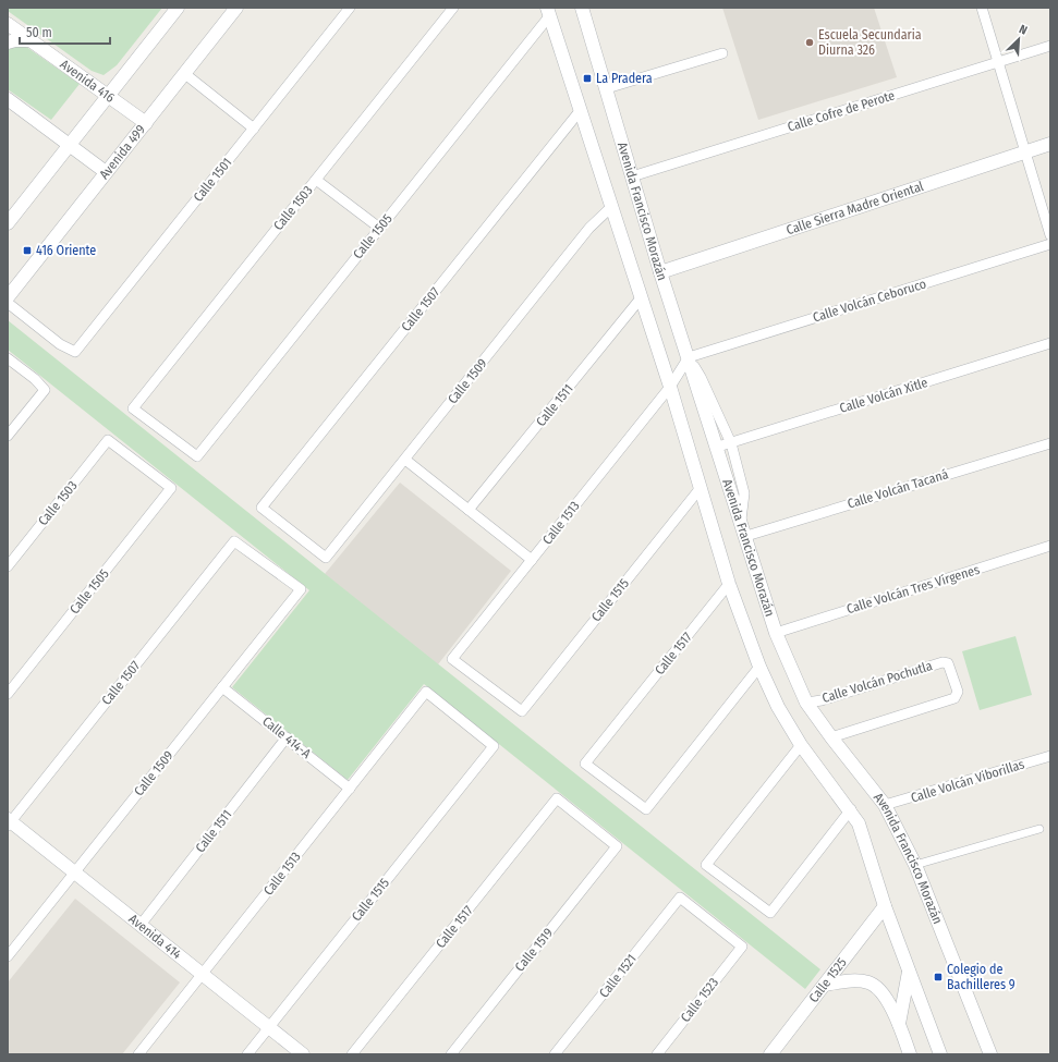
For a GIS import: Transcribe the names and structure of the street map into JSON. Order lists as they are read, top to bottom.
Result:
{
  "streets": {
    "street": [
      "Avenida 416",
      "Calle Cofre de Perote",
      "Avenida 499",
      "Calle 1501",
      "Calle 1503",
      "Calle Sierra Madre Oriental",
      "Avenida Francisco Morazán",
      "Calle 1505",
      "Calle Volcán Ceboruco",
      "Calle 1507",
      "Calle 1509",
      "Calle Volcán Xitle",
      "Calle 1511",
      "Calle Volcán Tacaná",
      "Calle 1513",
      "Calle Volcán Tres Vírgenes",
      "Calle 1515",
      "Calle 1517",
      "Calle Volcán Pochutla",
      "Calle 414-A",
      "Calle Volcán Viborillas",
      "Avenida 414",
      "Calle 1519",
      "Calle 1521",
      "Calle 1525",
      "Calle 1523"
    ]
  },
  "crossings": [
    ["Avenida 416", "Avenida 499"],
    ["Calle Cofre de Perote", "Avenida Francisco Morazán"],
    ["Calle 1503", "Calle 1505"],
    ["Calle Sierra Madre Oriental", "Avenida Francisco Morazán"],
    ["Avenida Francisco Morazán", "Calle 1505"],
    ["Avenida Francisco Morazán", "Calle Volcán Ceboruco"],
    ["Avenida Francisco Morazán", "Calle 1507"],
    ["Avenida Francisco Morazán", "Calle 1509"],
    ["Avenida Francisco Morazán", "Calle Volcán Xitle"],
    ["Avenida Francisco Morazán", "Calle 1511"],
    ["Avenida Francisco Morazán", "Calle Volcán Tacaná"],
    ["Avenida Francisco Morazán", "Calle 1513"],
    ["Avenida Francisco Morazán", "Calle Volcán Tres Vírgenes"],
    ["Avenida Francisco Morazán", "Calle 1515"],
    ["Avenida Francisco Morazán", "Calle 1517"],
    ["Avenida Francisco Morazán", "Calle Volcán Pochutla"],
    ["Avenida Francisco Morazán", "Calle Volcán Viborillas"],
    ["Avenida Francisco Morazán", "Calle 1525"],
    ["Calle Volcán Ceboruco", "Calle 1513"],
    ["Calle 1507", "Calle 1509"],
    ["Calle 1507", "Avenida 414"],
    ["Calle 1509", "Calle 414-A"],
    ["Calle 1509", "Avenida 414"],
    ["Calle 1511", "Calle 414-A"],
    ["Calle 1511", "Avenida 414"],
    ["Calle 1513", "Calle 1515"],
    ["Calle 1513", "Calle 414-A"],
    ["Calle 1513", "Avenida 414"],
    ["Calle 1515", "Avenida 414"],
    ["Calle 1517", "Calle 1519"],
    ["Calle 1521", "Calle 1523"]
  ],
  "places": {
    "other": ["Escuela Secundaria Diurna 326"],
    "transit": ["La Pradera", "416 Oriente", "Colegio de Bachilleres 9"]
  },
  "scale_bar": "50 m",
  "north": "top right"
}
